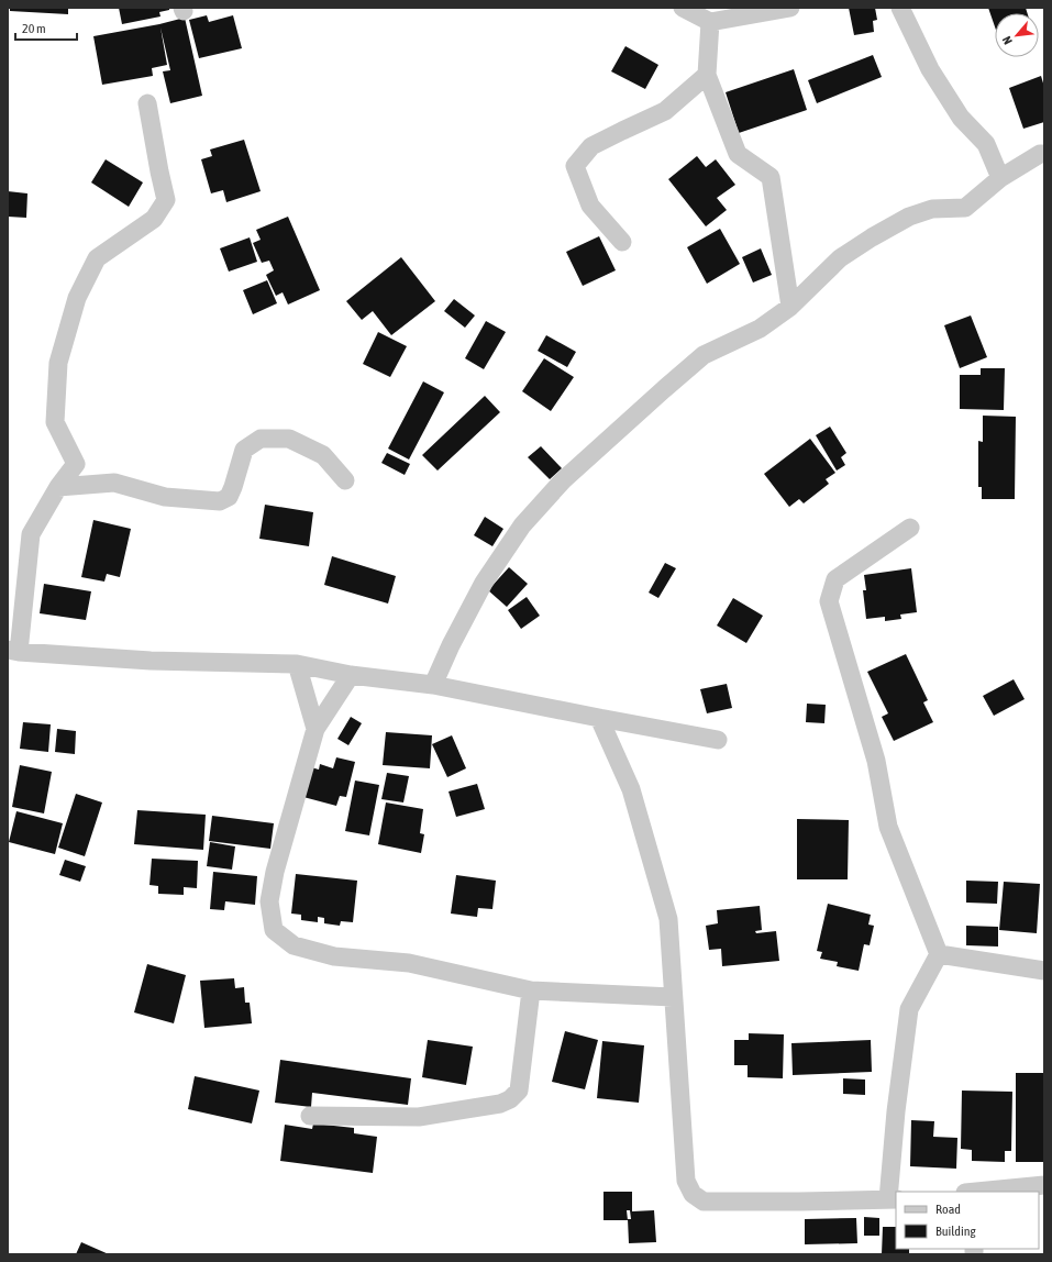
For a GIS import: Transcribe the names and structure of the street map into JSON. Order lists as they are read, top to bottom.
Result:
{
  "legend": ["Road", "Building"],
  "scale_bar": "20 m",
  "north": "bottom left"
}
